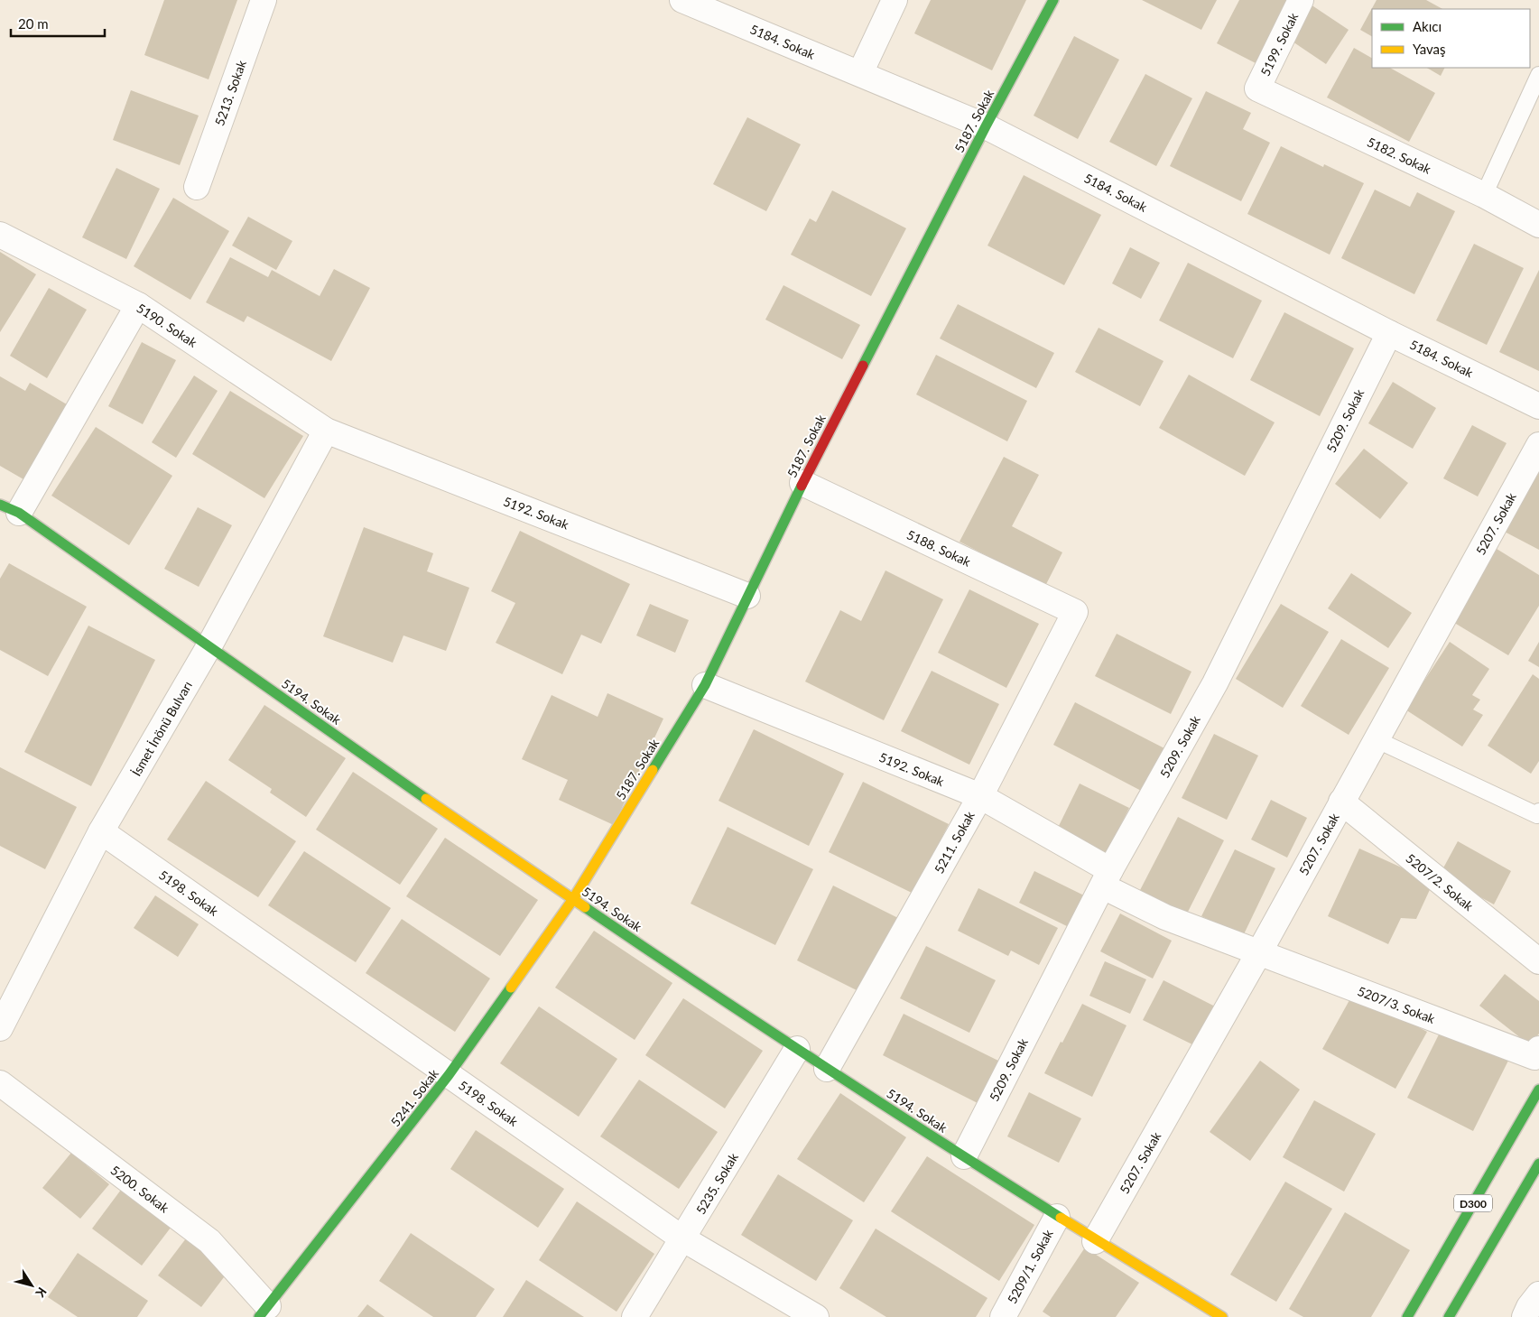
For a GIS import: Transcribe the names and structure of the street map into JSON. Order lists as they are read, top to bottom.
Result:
{
  "streets": {
    "main road": [
      "5187. Sokak",
      "5194. Sokak",
      "5241. Sokak",
      "D300"
    ],
    "street": [
      "5184. Sokak",
      "5199. Sokak",
      "5213. Sokak",
      "5182. Sokak",
      "5190. Sokak",
      "5209. Sokak",
      "5192. Sokak",
      "5207. Sokak",
      "5188. Sokak",
      "İsmet İnönü Bulvarı",
      "5211. Sokak",
      "5207/2. Sokak",
      "5198. Sokak",
      "5207/3. Sokak",
      "5235. Sokak",
      "5200. Sokak",
      "5209/1. Sokak"
    ]
  },
  "crossings": [
    ["5184. Sokak", "5187. Sokak"],
    ["5184. Sokak", "5209. Sokak"],
    ["5199. Sokak", "5182. Sokak"],
    ["5187. Sokak", "5192. Sokak"],
    ["5187. Sokak", "5188. Sokak"],
    ["5187. Sokak", "5194. Sokak"],
    ["5187. Sokak", "5241. Sokak"],
    ["5190. Sokak", "5192. Sokak"],
    ["5190. Sokak", "İsmet İnönü Bulvarı"],
    ["5209. Sokak", "5192. Sokak"],
    ["5209. Sokak", "5194. Sokak"],
    ["5209. Sokak", "5207/3. Sokak"],
    ["5192. Sokak", "İsmet İnönü Bulvarı"],
    ["5192. Sokak", "5211. Sokak"],
    ["5192. Sokak", "5207/3. Sokak"],
    ["5207. Sokak", "5194. Sokak"],
    ["5207. Sokak", "5207/2. Sokak"],
    ["5207. Sokak", "5207/3. Sokak"],
    ["5188. Sokak", "5211. Sokak"],
    ["5194. Sokak", "İsmet İnönü Bulvarı"],
    ["5194. Sokak", "5211. Sokak"],
    ["5194. Sokak", "5241. Sokak"],
    ["5194. Sokak", "5235. Sokak"],
    ["5194. Sokak", "5209/1. Sokak"],
    ["İsmet İnönü Bulvarı", "5198. Sokak"],
    ["5198. Sokak", "5241. Sokak"],
    ["5198. Sokak", "5235. Sokak"],
    ["5241. Sokak", "5200. Sokak"]
  ],
  "legend": ["Akıcı", "Yavaş"],
  "scale_bar": "20 m",
  "north": "bottom right"
}
